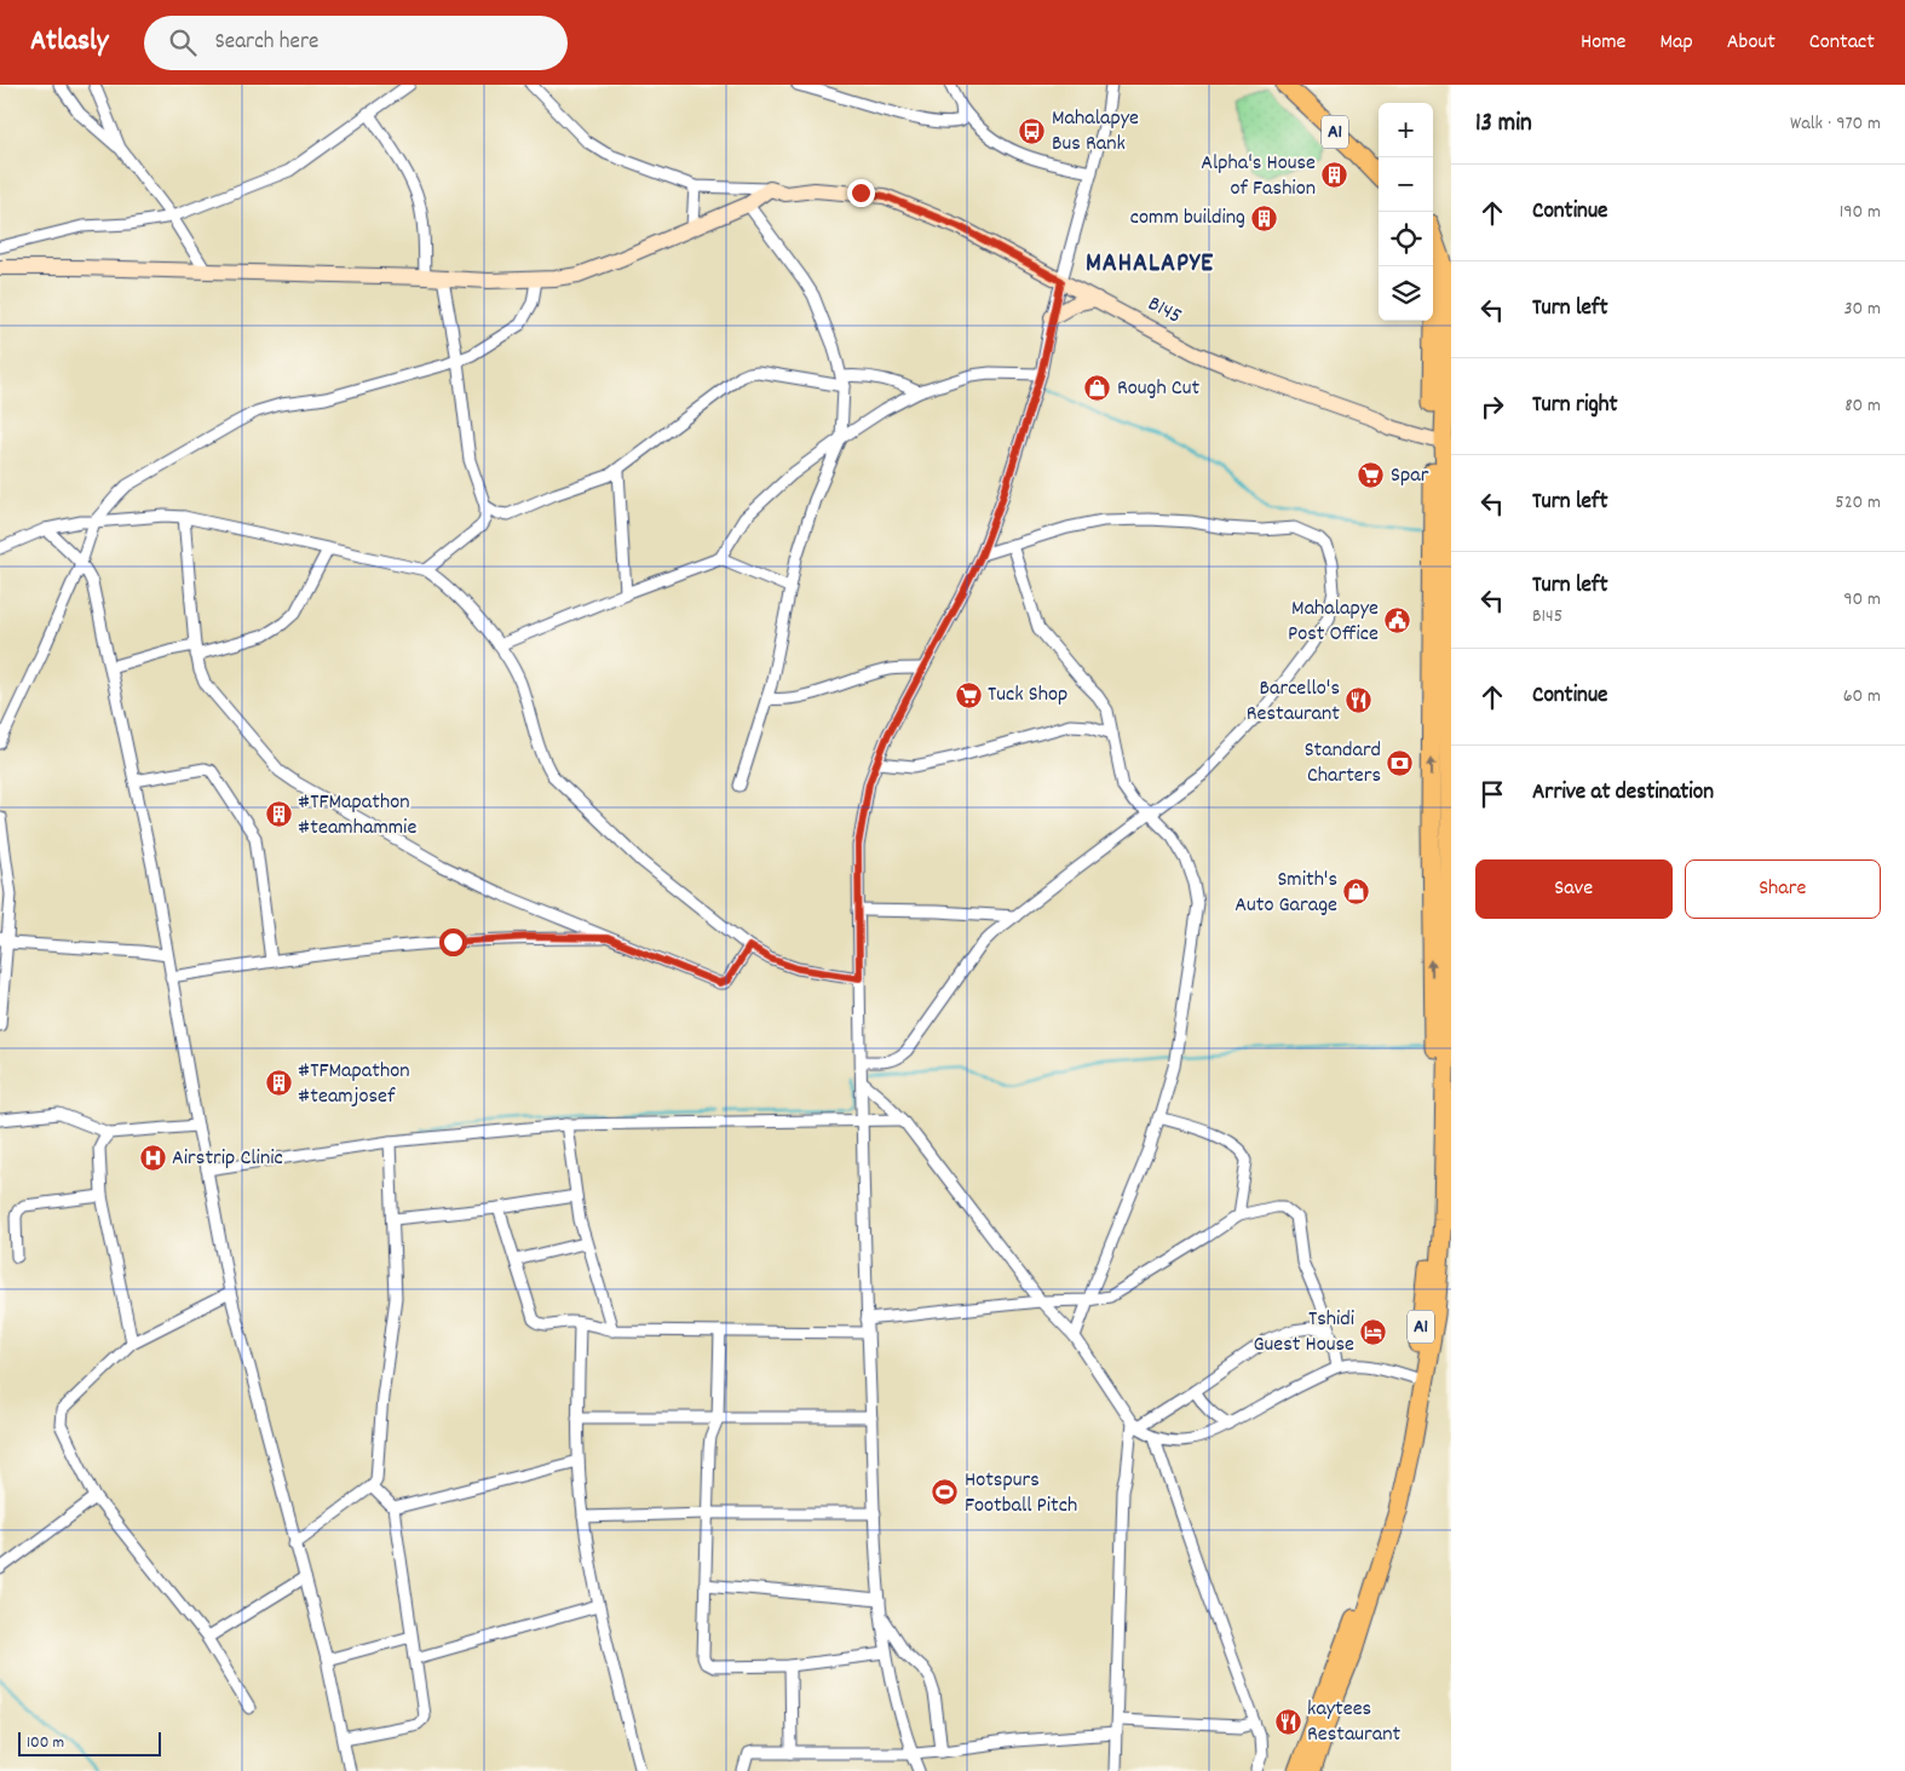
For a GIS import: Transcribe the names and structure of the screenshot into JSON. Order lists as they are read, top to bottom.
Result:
{
  "streets": {
    "highway": ["A1"],
    "main road": ["B145"]
  },
  "crossings": [
    ["A1", "B145"]
  ],
  "districts": ["MAHALAPYE"],
  "places": {
    "bus stop": ["Mahalapye Bus Rank"],
    "building": [
      "Alpha's House of Fashion",
      "comm building",
      "#TFMapathon #teamhammie",
      "#TFMapathon #teamjosef"
    ],
    "shop": ["Rough Cut", "Smith's Auto Garage"],
    "supermarket": ["Spar", "Tuck Shop"],
    "public building": ["Mahalapye Post Office"],
    "restaurant": ["Barcello's Restaurant", "kaytees Restaurant"],
    "bank": ["Standard Charters"],
    "hospital": ["Airstrip Clinic"],
    "hotel": ["Tshidi Guest House"],
    "sports": ["Hotspurs Football Pitch"]
  },
  "scale_bar": "100 m",
  "page": {
    "header": "Atlasly",
    "search": "Search here",
    "nav": [
      "Home",
      "Map",
      "About",
      "Contact"
    ],
    "heading": ["13 min", "Walk · 970 m"],
    "map_buttons": ["+", "−"],
    "list": [
      ["Continue", "190 m"],
      ["Turn left", "30 m"],
      ["Turn right", "80 m"],
      ["Turn left", "520 m"],
      ["Turn left", "B145", "90 m"],
      ["Continue", "60 m"],
      "Arrive at destination"
    ],
    "buttons": ["Save", "Share"],
    "scale": "100 m"
  }
}
